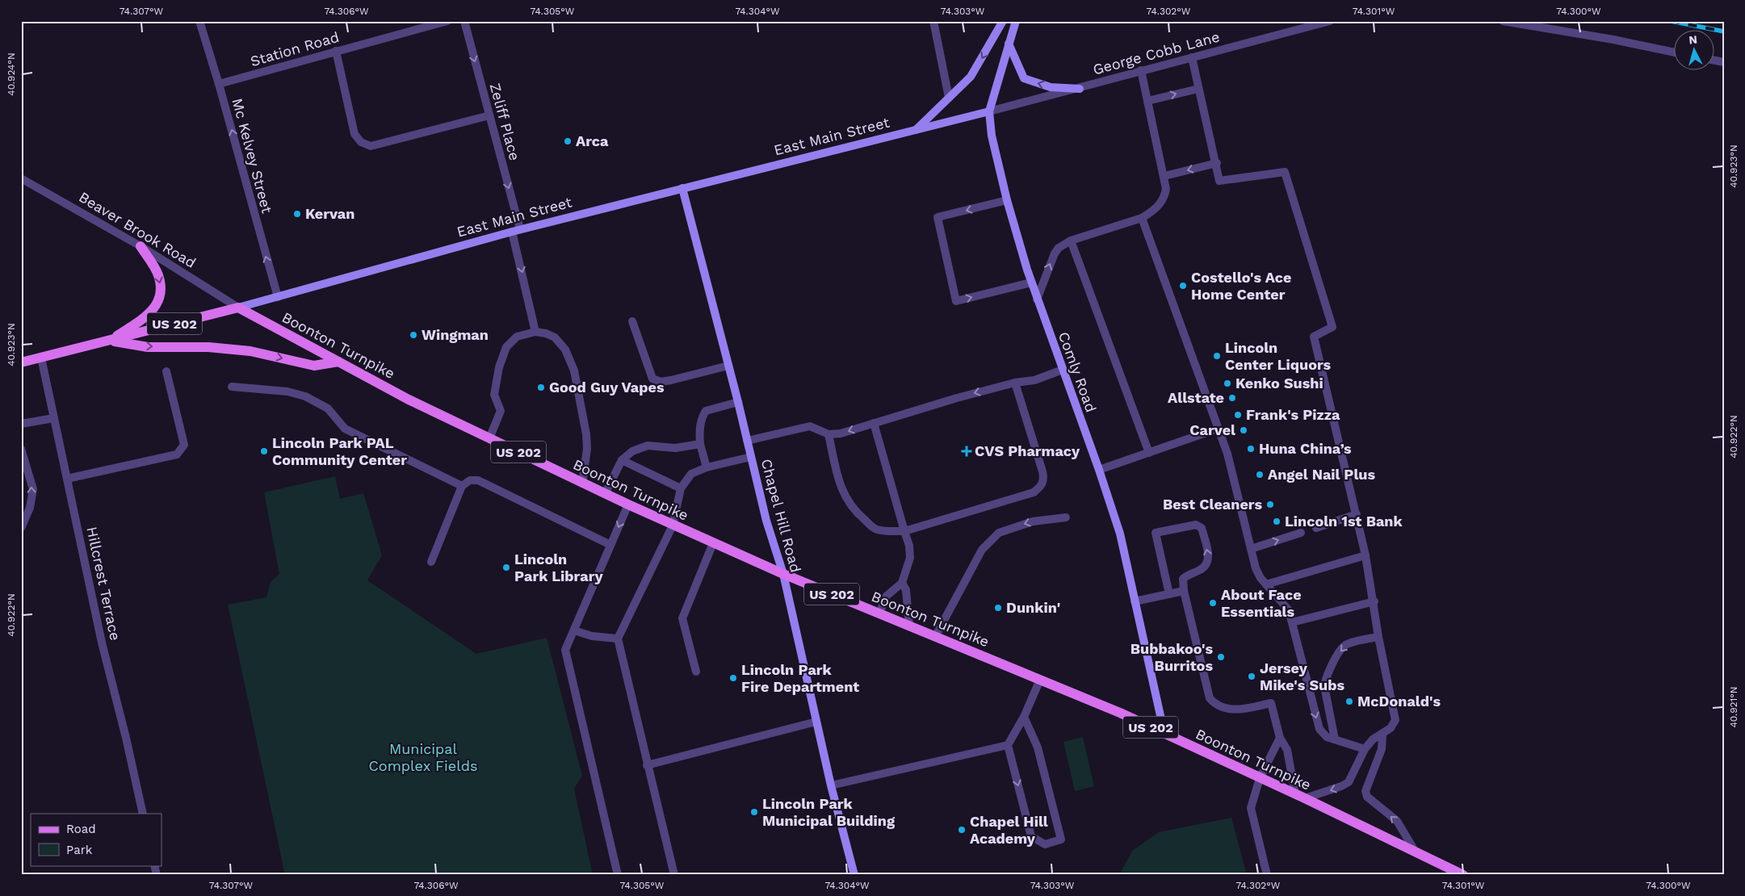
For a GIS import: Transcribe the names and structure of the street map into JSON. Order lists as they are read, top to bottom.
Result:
{
  "streets": {
    "main road": [
      "East Main Street",
      "US 202",
      "Boonton Turnpike",
      "Comly Road",
      "Chapel Hill Road"
    ],
    "street": [
      "Station Road",
      "George Cobb Lane",
      "Zeliff Place",
      "Mc Kelvey Street",
      "Beaver Brook Road",
      "Hillcrest Terrace"
    ]
  },
  "crossings": [
    ["Station Road", "Mc Kelvey Street"],
    ["George Cobb Lane", "East Main Street"],
    ["George Cobb Lane", "Comly Road"],
    ["Zeliff Place", "East Main Street"],
    ["East Main Street", "Mc Kelvey Street"],
    ["East Main Street", "Beaver Brook Road"],
    ["East Main Street", "US 202"],
    ["East Main Street", "Boonton Turnpike"],
    ["East Main Street", "Comly Road"],
    ["East Main Street", "Chapel Hill Road"],
    ["East Main Street", "Hillcrest Terrace"],
    ["Beaver Brook Road", "Boonton Turnpike"],
    ["US 202", "Boonton Turnpike"],
    ["US 202", "Hillcrest Terrace"],
    ["Boonton Turnpike", "Comly Road"],
    ["Boonton Turnpike", "Chapel Hill Road"]
  ],
  "one_way": ["Zeliff Place", "Mc Kelvey Street"],
  "parks": ["Municipal Complex Fields"],
  "places": {
    "other": [
      "Arca",
      "Kervan",
      "Costello's Ace Home Center",
      "Wingman",
      "Lincoln Center Liquors",
      "Kenko Sushi",
      "Good Guy Vapes",
      "Allstate",
      "Frank's Pizza",
      "Carvel",
      "Huna China’s",
      "Lincoln Park PAL Community Center",
      "Angel Nail Plus",
      "Best Cleaners",
      "Lincoln 1st Bank",
      "Lincoln Park Library",
      "About Face Essentials",
      "Dunkin'",
      "Bubbakoo's Burritos",
      "Jersey Mike's Subs",
      "Lincoln Park Fire Department",
      "McDonald's",
      "Lincoln Park Municipal Building",
      "Chapel Hill Academy"
    ],
    "health": ["CVS Pharmacy"]
  },
  "legend": ["Road", "Park"],
  "north": "top",
  "coordinates": [
    "74.307°W",
    "74.306°W",
    "74.305°W",
    "74.304°W",
    "74.303°W",
    "74.302°W",
    "74.301°W",
    "74.300°W",
    "40.924°N",
    "40.923°N",
    "40.922°N",
    "40.921°N"
  ]
}
